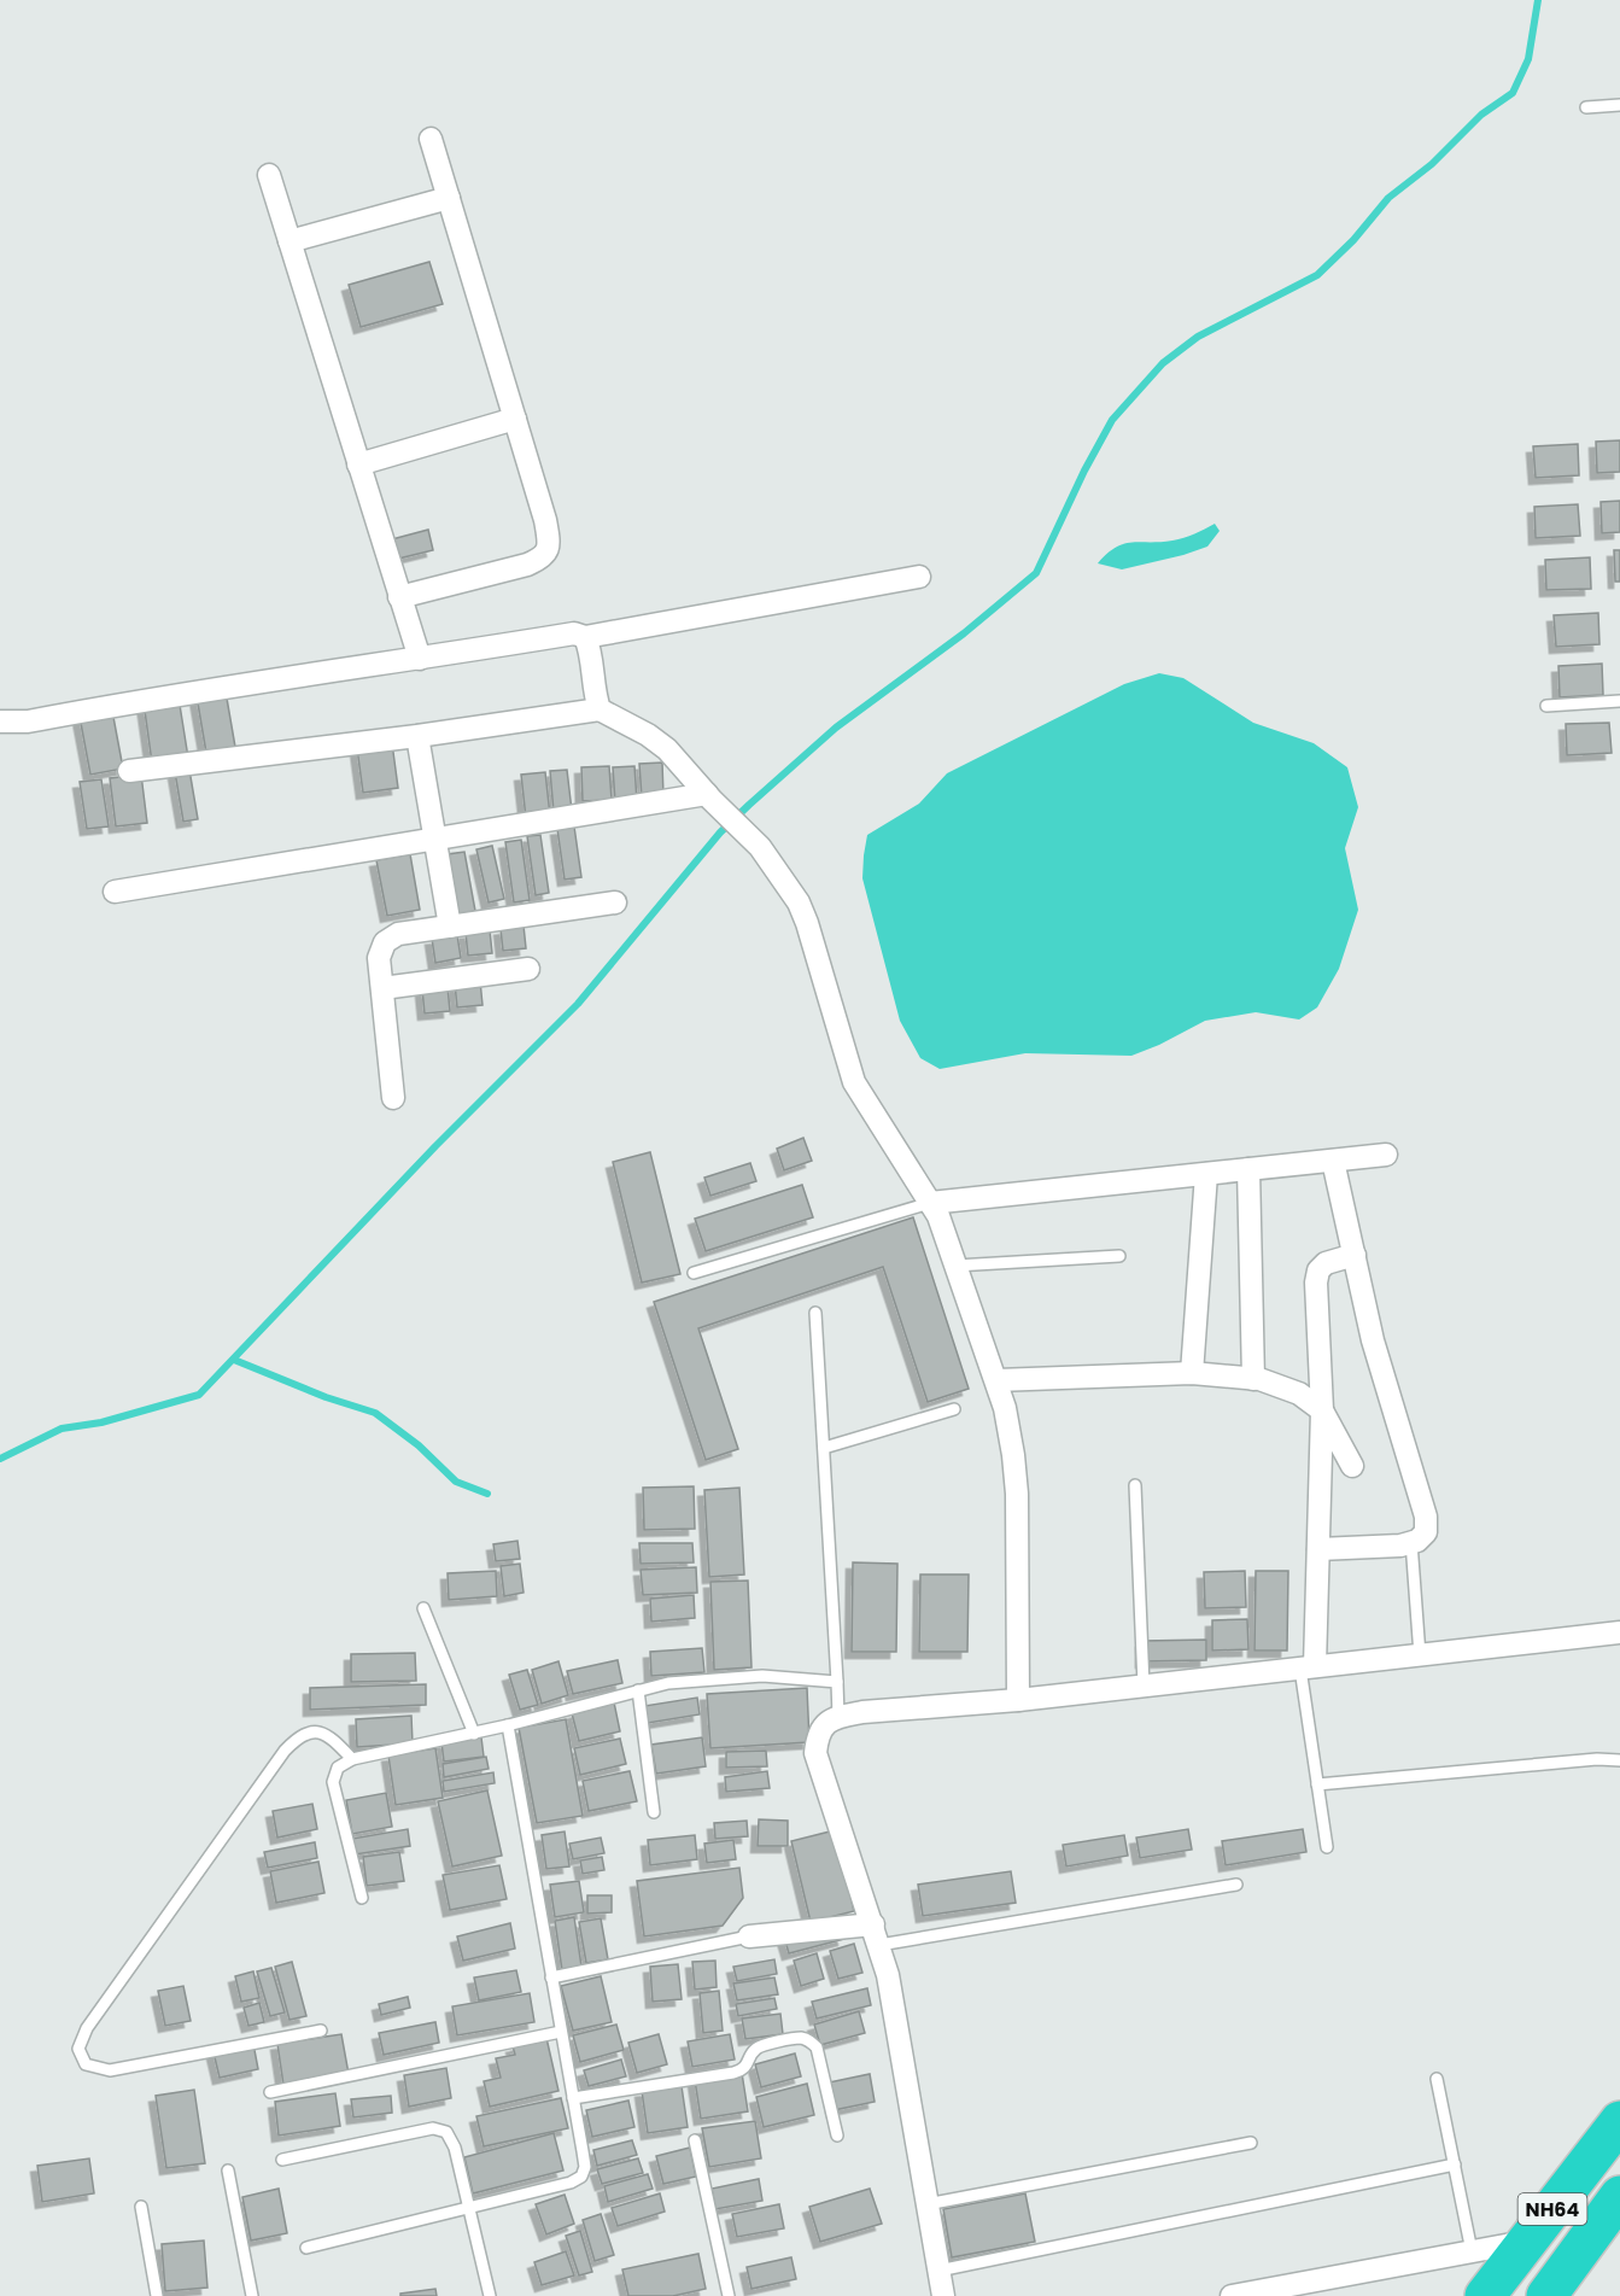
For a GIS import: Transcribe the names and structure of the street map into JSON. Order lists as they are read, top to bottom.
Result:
{
  "streets": {
    "highway": ["NH64"]
  }
}
